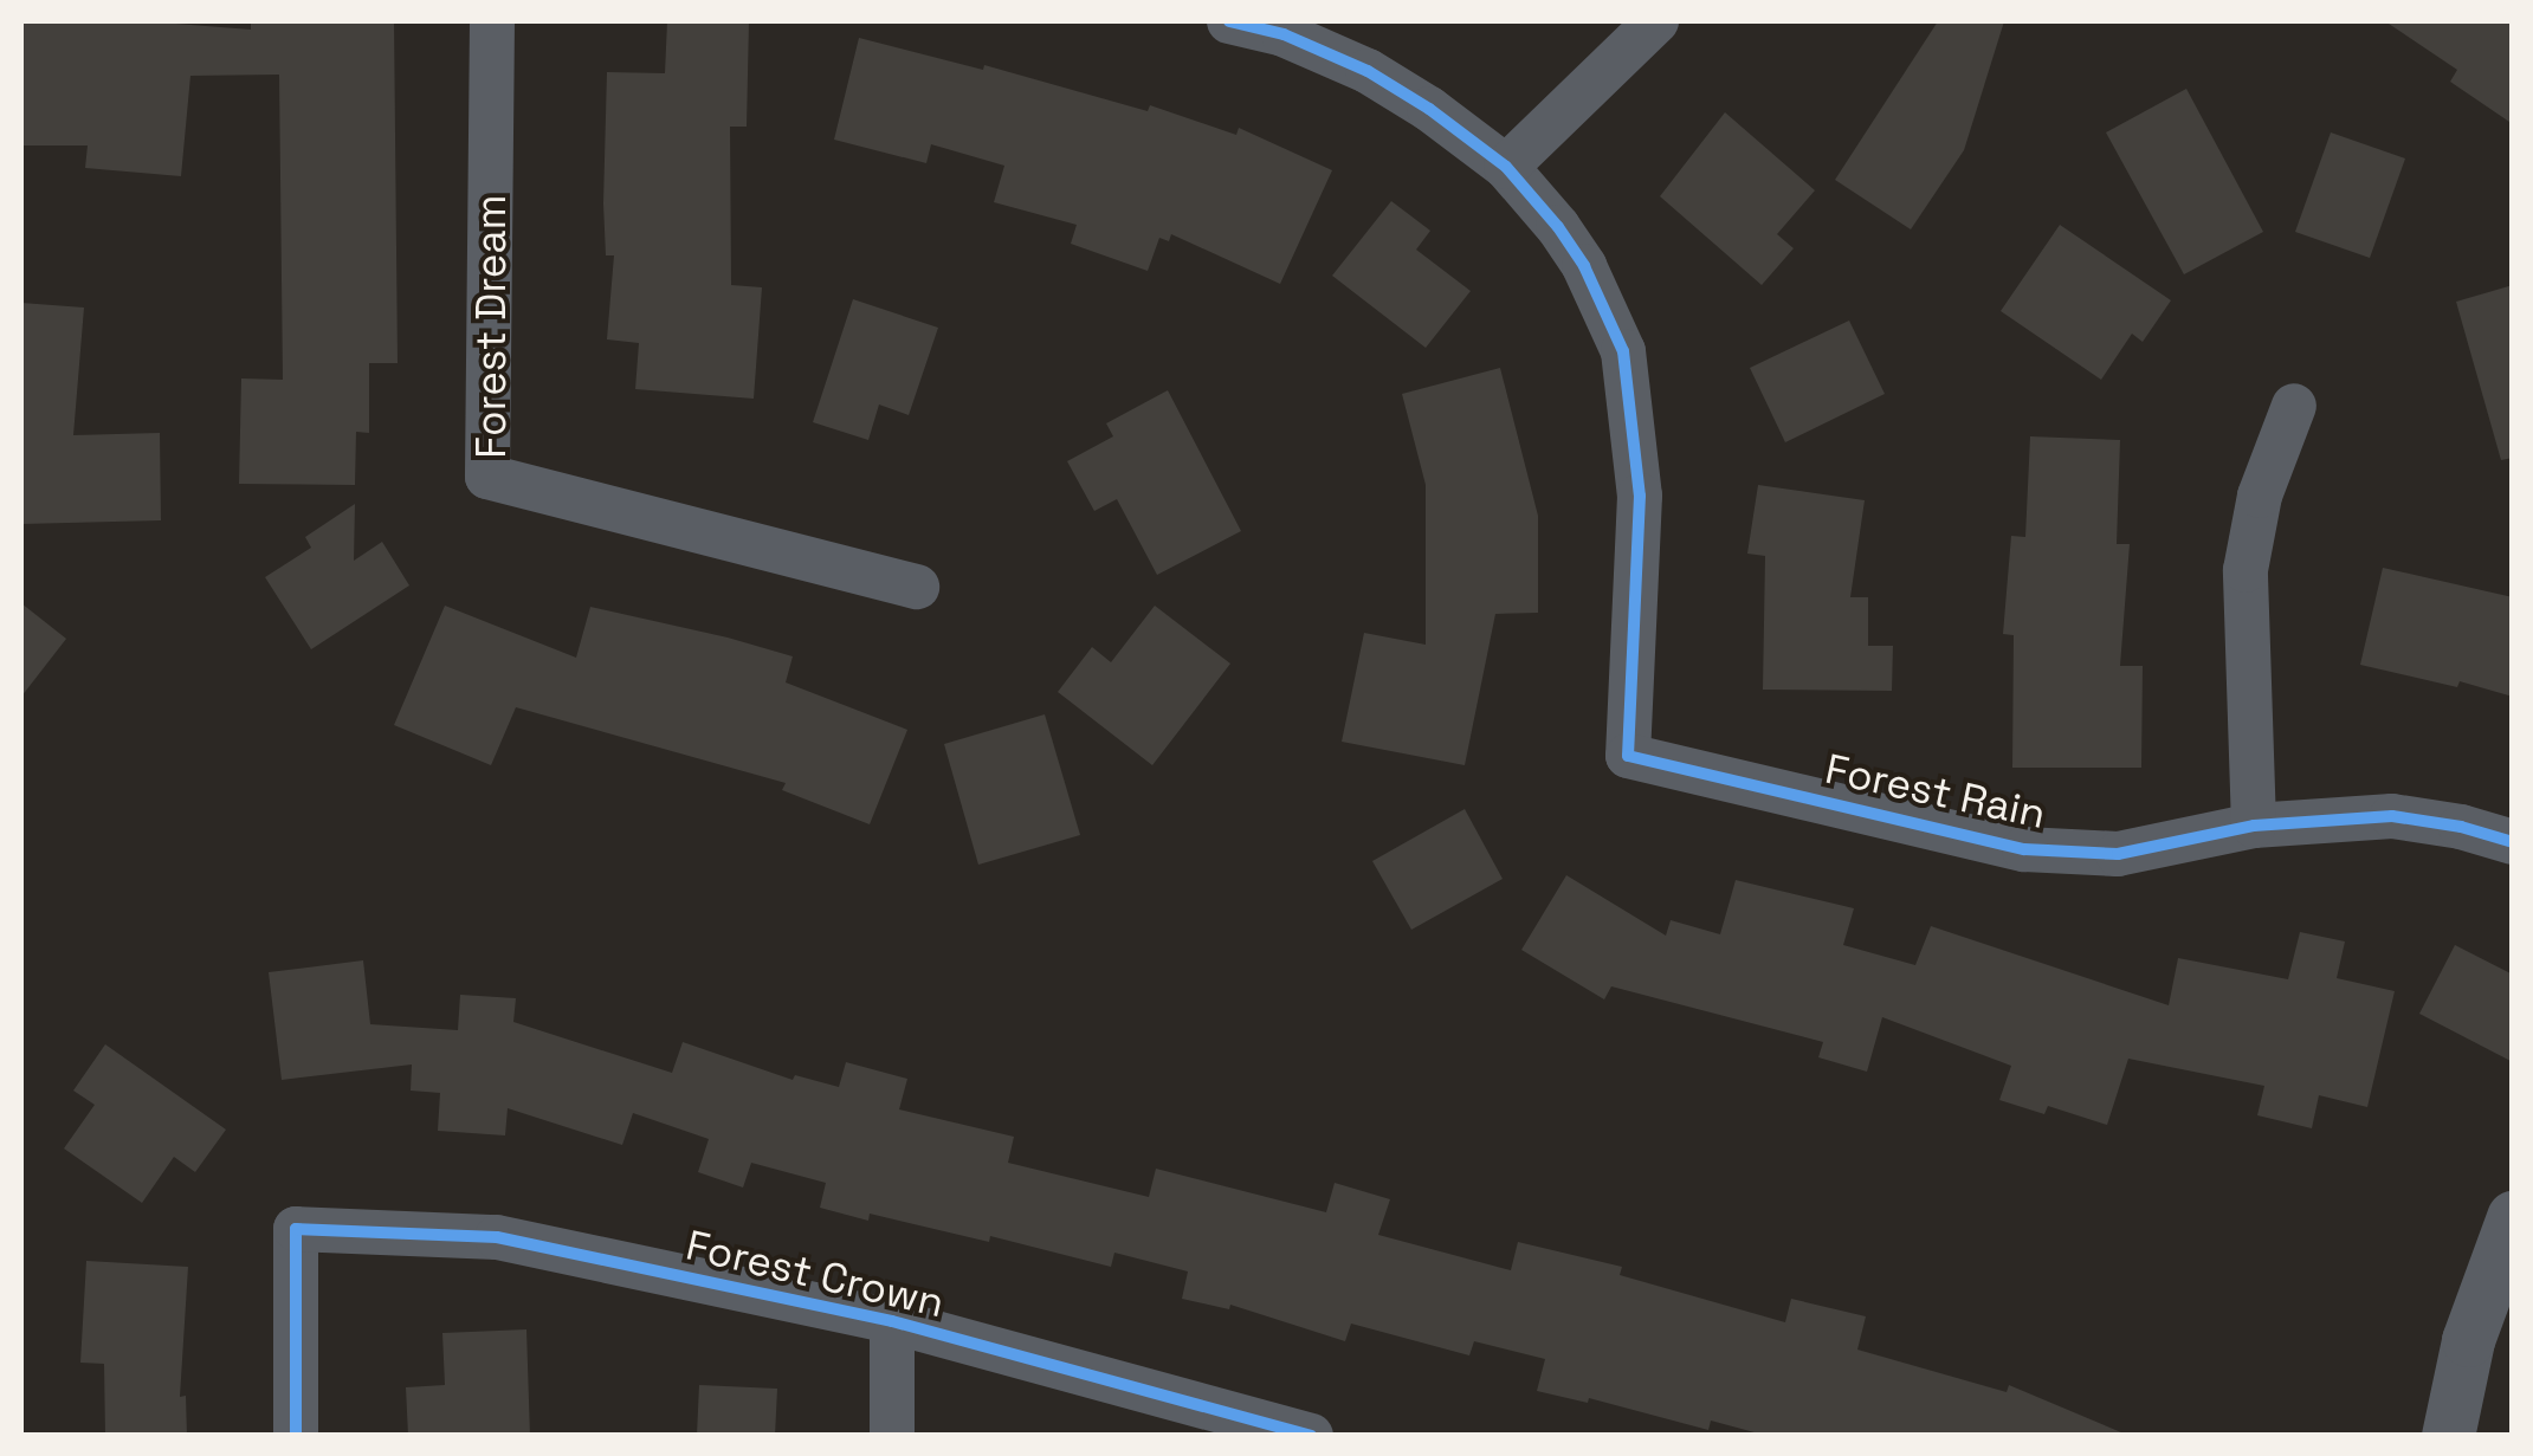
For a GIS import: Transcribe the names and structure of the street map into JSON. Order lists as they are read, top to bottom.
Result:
{
  "streets": {
    "street": ["Forest Dream", "Forest Rain", "Forest Crown"]
  }
}
